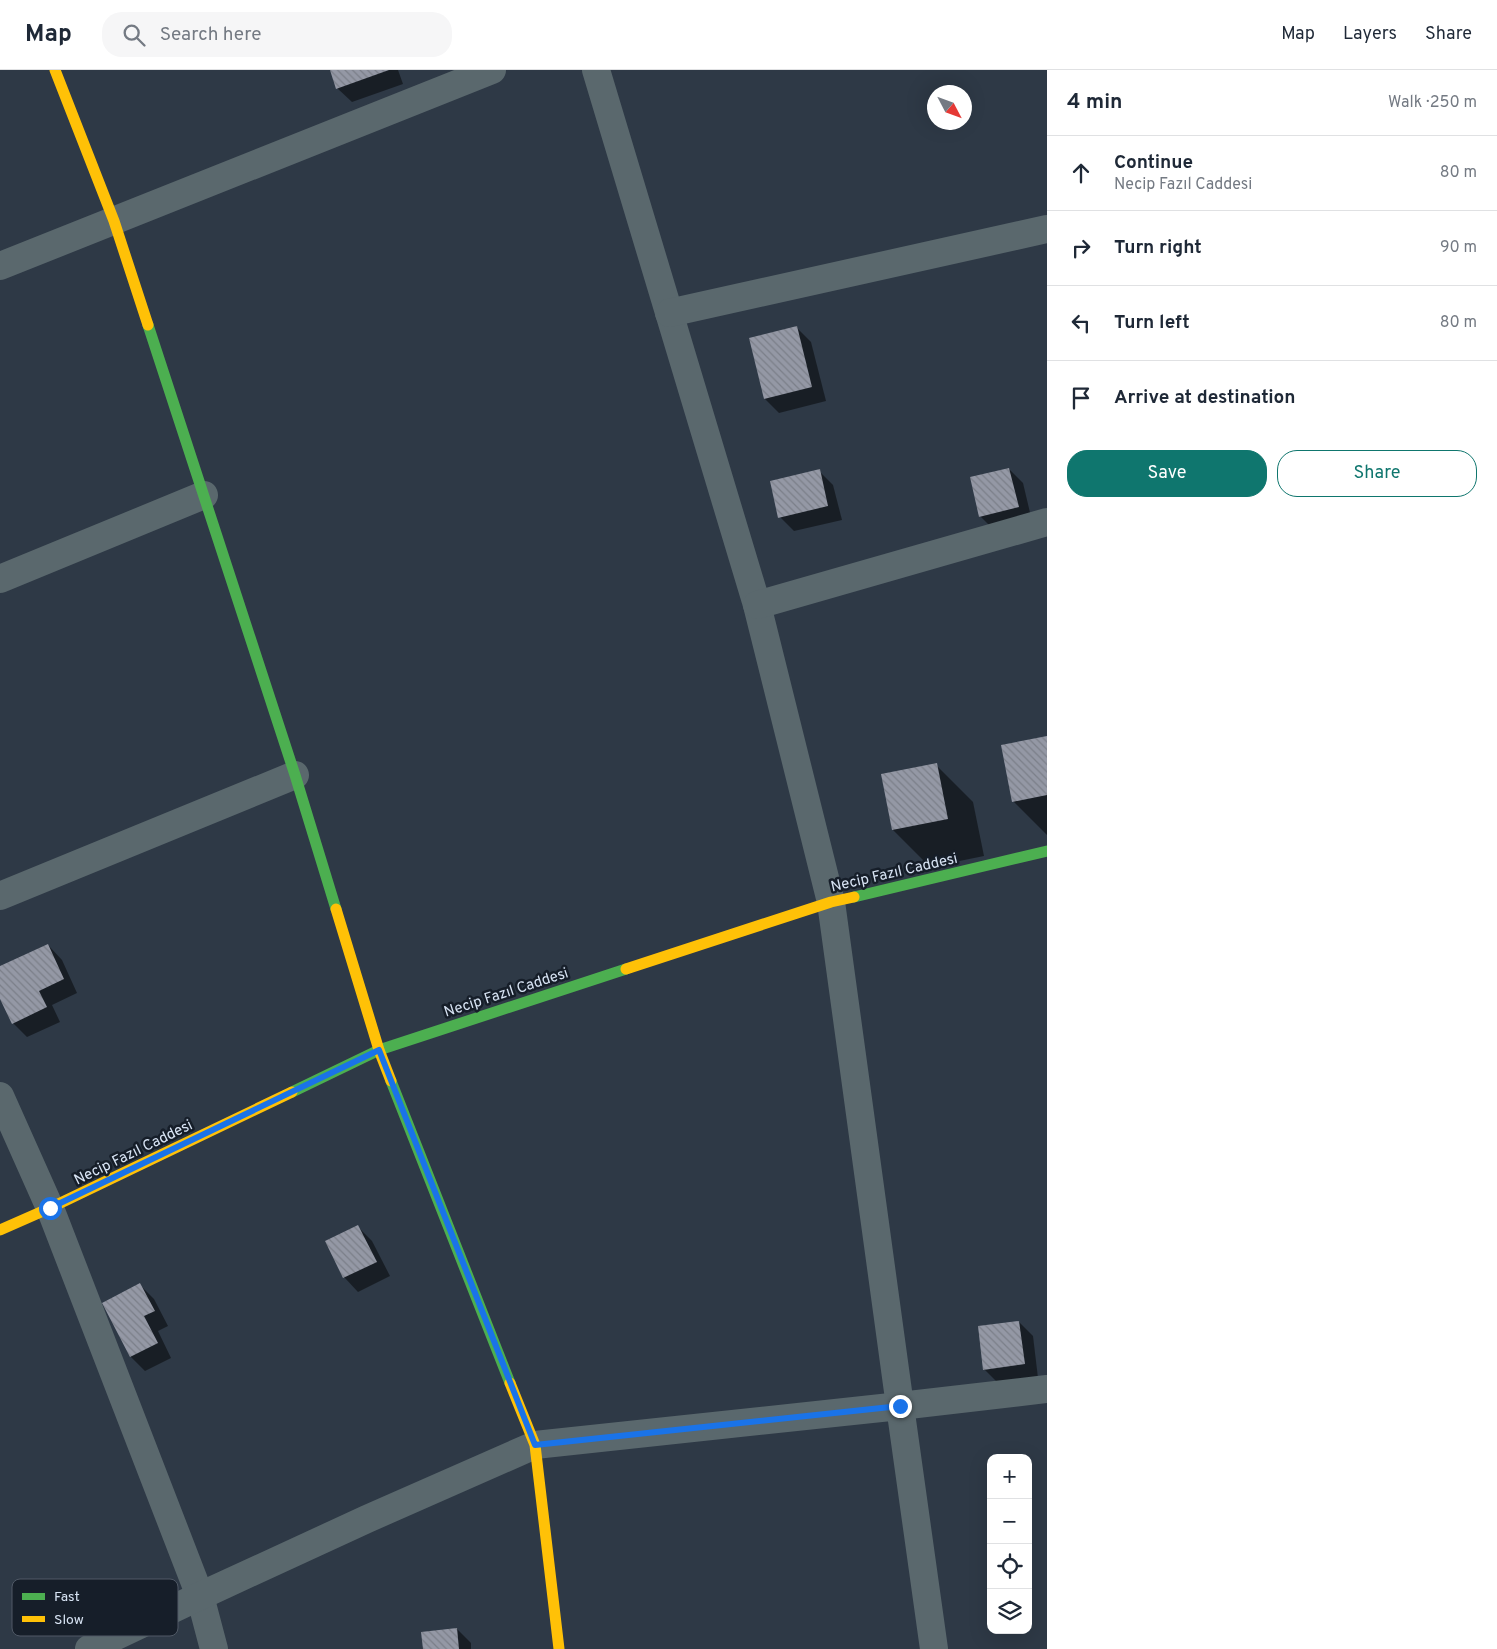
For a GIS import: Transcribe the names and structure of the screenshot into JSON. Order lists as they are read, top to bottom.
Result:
{
  "streets": {
    "street": ["Necip Fazıl Caddesi"]
  },
  "legend": ["Fast", "Slow"],
  "north": "bottom right",
  "page": {
    "header": "Map",
    "search": "Search here",
    "nav": ["Map", "Layers", "Share"],
    "heading": ["4 min", "Walk · 250 m"],
    "list": [
      ["Continue", "Necip Fazıl Caddesi", "80 m"],
      ["Turn right", "90 m"],
      ["Turn left", "80 m"],
      "Arrive at destination"
    ],
    "buttons": ["Save", "Share"],
    "map_buttons": ["+", "−"]
  }
}
